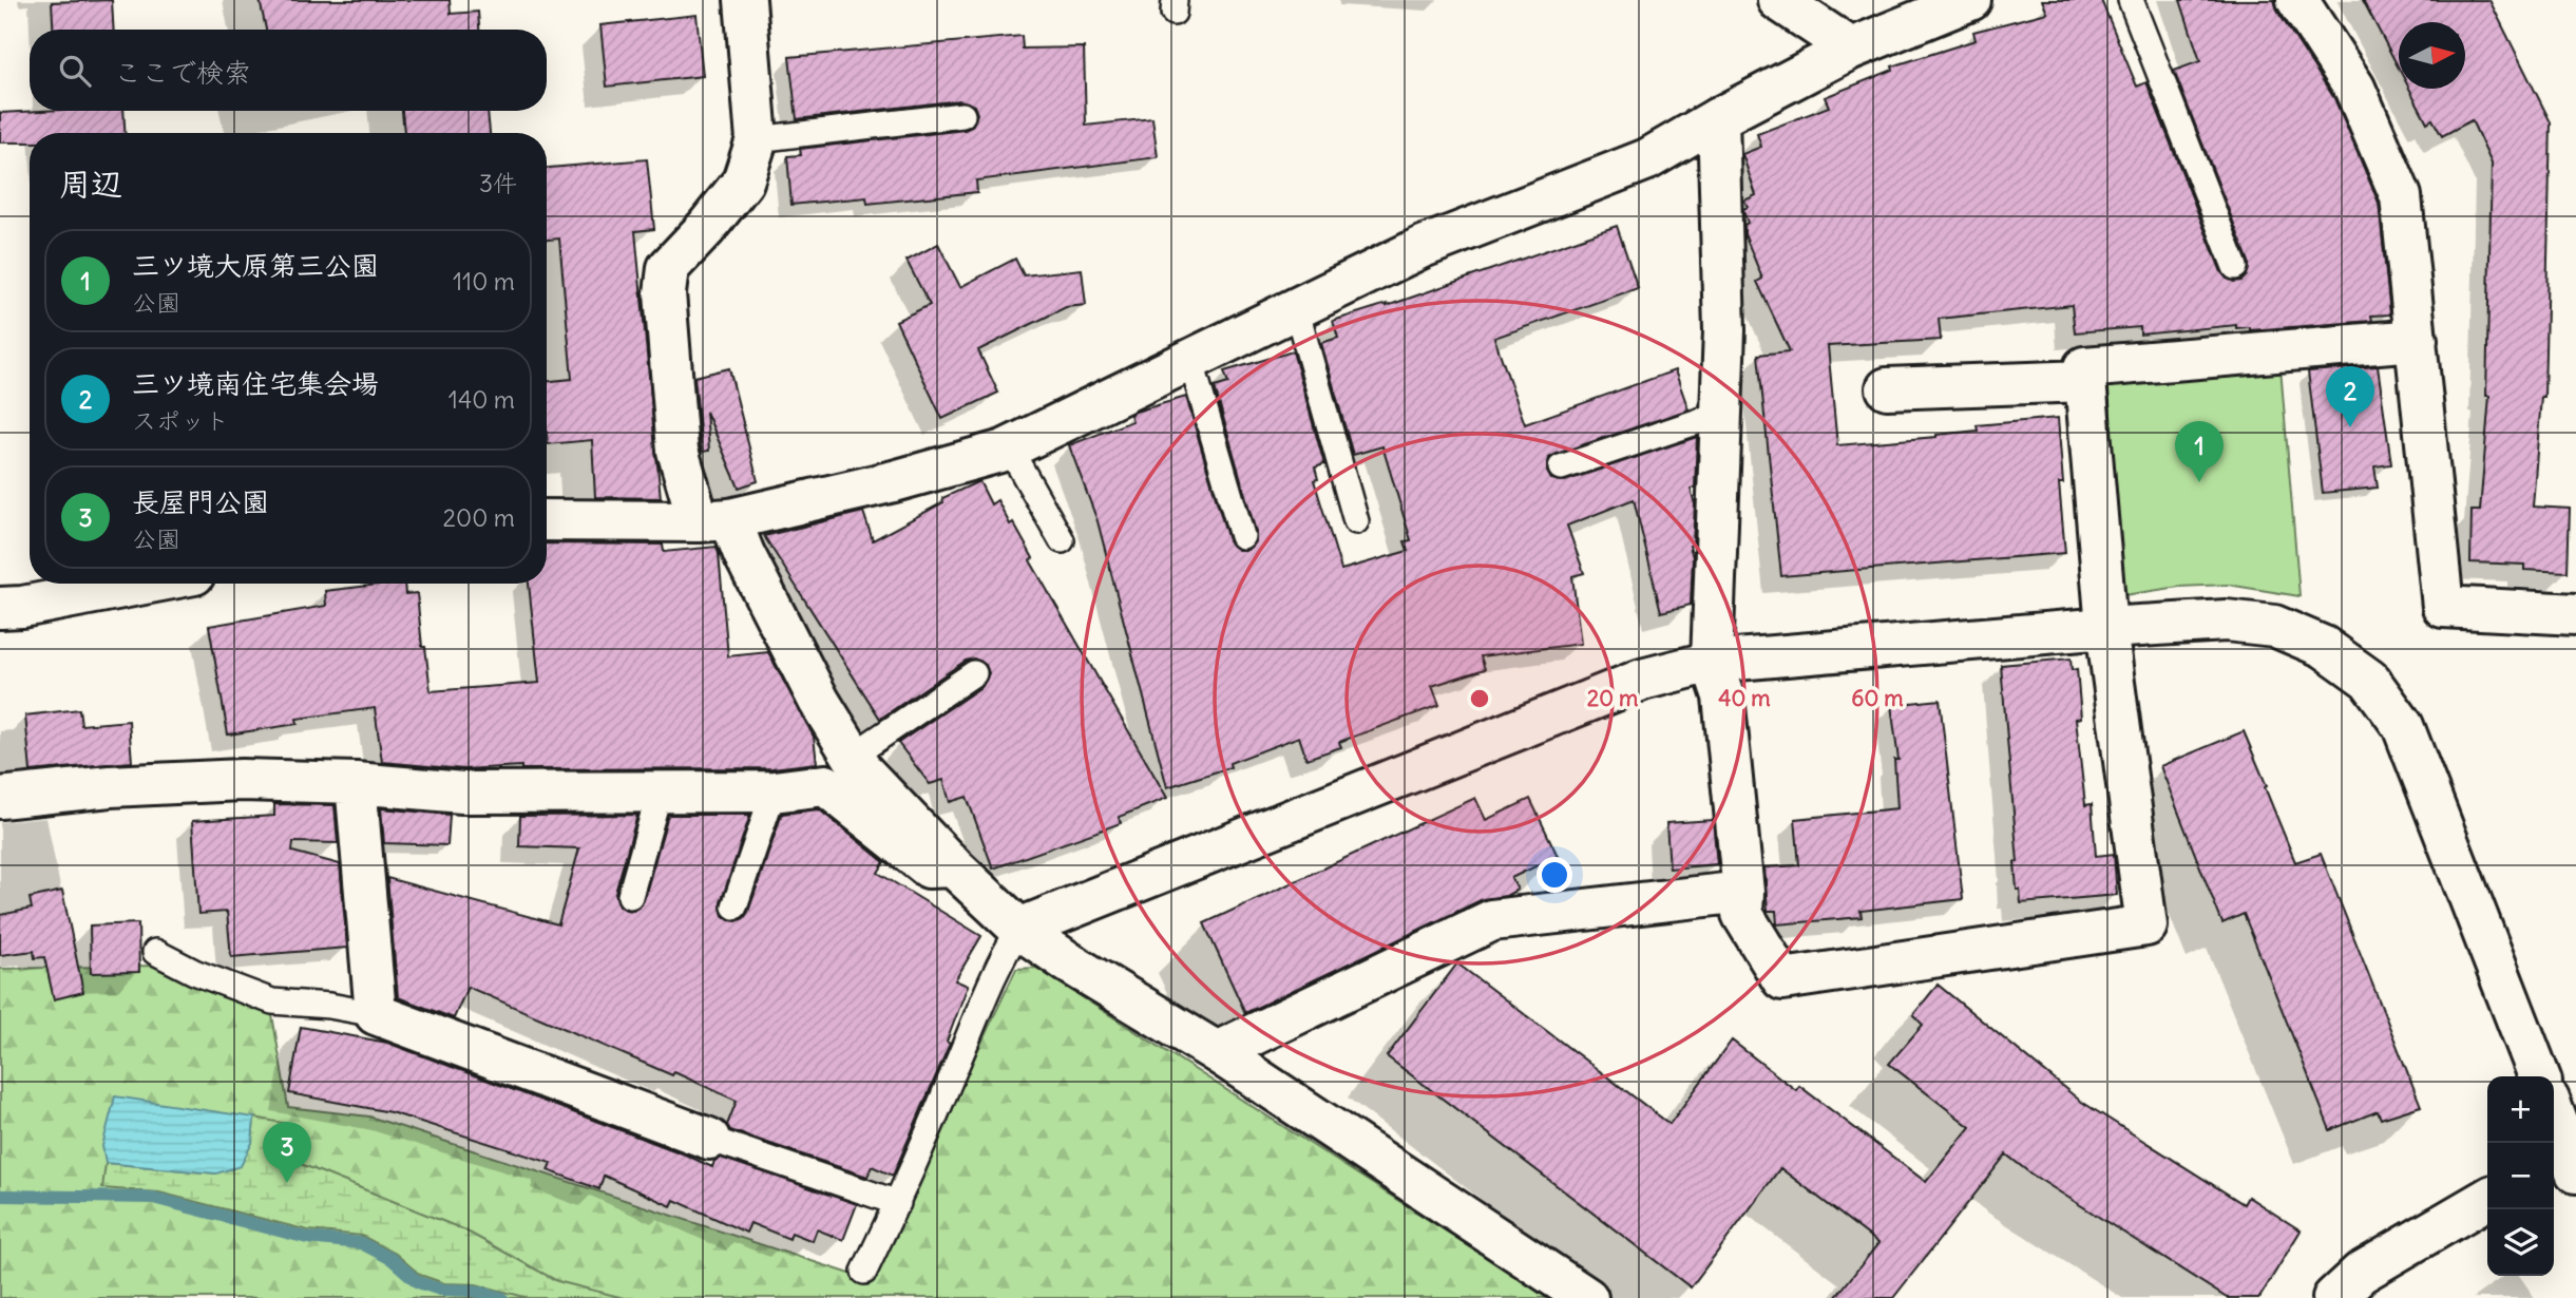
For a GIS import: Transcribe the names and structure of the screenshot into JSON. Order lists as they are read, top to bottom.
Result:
{
  "north": "right",
  "page": {
    "search": "ここで検索",
    "heading": ["周辺", "3件"],
    "list": [
      {
        "mark": "1",
        "name": "三ツ境大原第三公園",
        "note": "公園",
        "value": "110 m"
      },
      {
        "mark": "2",
        "name": "三ツ境南住宅集会場",
        "note": "スポット",
        "value": "140 m"
      },
      {
        "mark": "3",
        "name": "長屋門公園",
        "note": "公園",
        "value": "200 m"
      }
    ],
    "pins": ["2", "1", "3"],
    "map_buttons": ["+", "−"]
  },
  "rings": ["20 m", "40 m", "60 m"]
}
